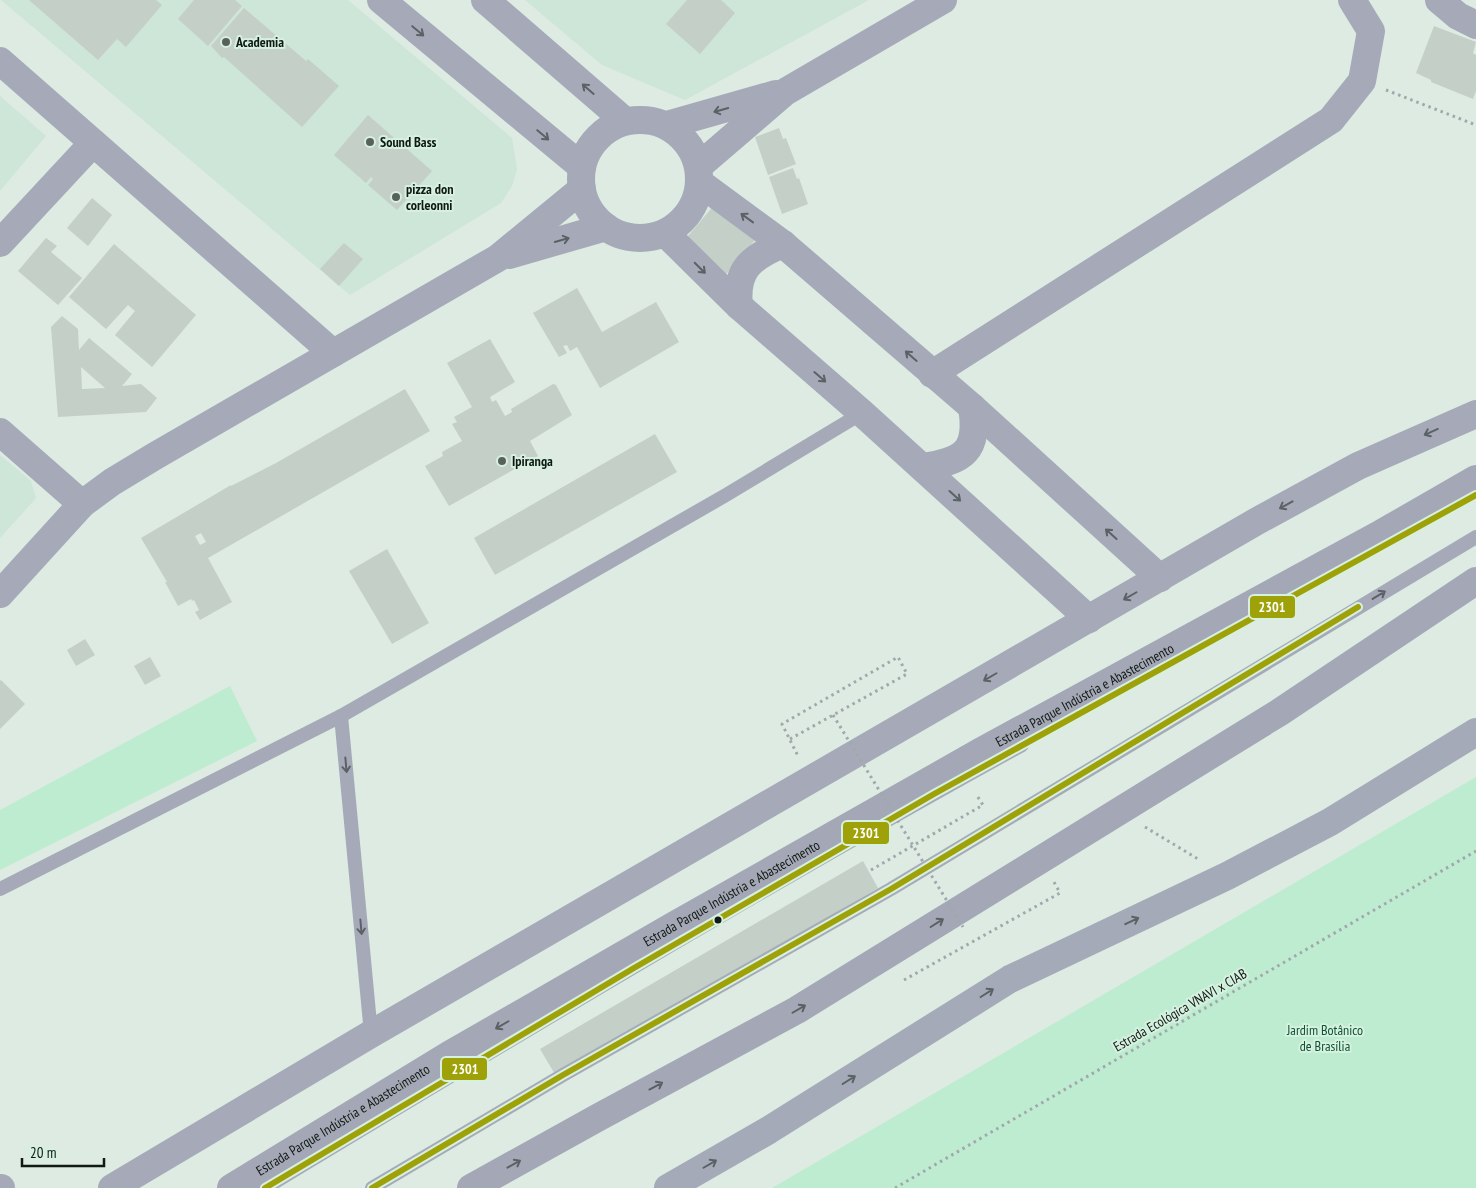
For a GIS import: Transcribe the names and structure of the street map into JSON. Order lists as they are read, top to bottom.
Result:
{
  "streets": {
    "highway": ["Estrada Parque Indústria e Abastecimento"],
    "path": ["Estrada Ecológica VNAVI x CIAB"]
  },
  "parks": ["Jardim Botânico de Brasília"],
  "places": [
    "Academia",
    "Sound Bass",
    "pizza don corleonni",
    "Ipiranga"
  ],
  "lines": ["transit line 2301"],
  "scale_bar": "20 m"
}
